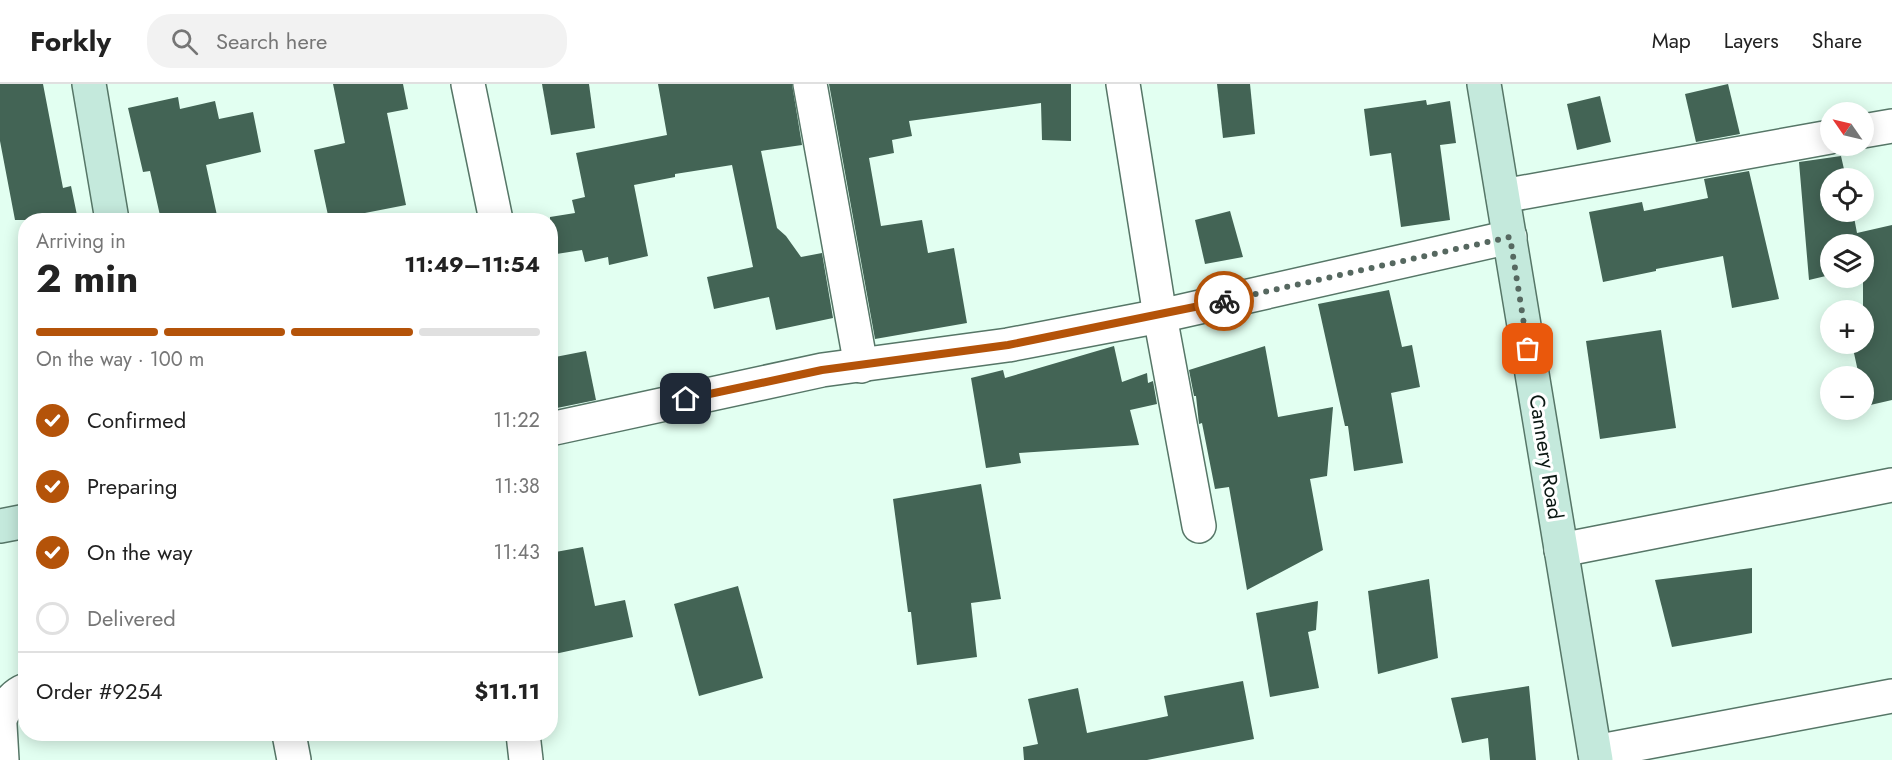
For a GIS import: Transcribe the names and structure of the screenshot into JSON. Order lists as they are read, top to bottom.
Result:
{
  "streets": {
    "main road": ["Cannery Road"]
  },
  "north": "top left",
  "page": {
    "header": "Forkly",
    "search": "Search here",
    "nav": ["Map", "Layers", "Share"],
    "map_buttons": ["+", "−"],
    "heading": ["2 min", "Arriving in", "11:49–11:54"],
    "panel": ["Order #9254", "$11.11"],
    "bar": "On the way · 100 m",
    "list": [
      ["Confirmed", "11:22"],
      ["Preparing", "11:38"],
      ["On the way", "11:43"],
      "Delivered"
    ]
  }
}
